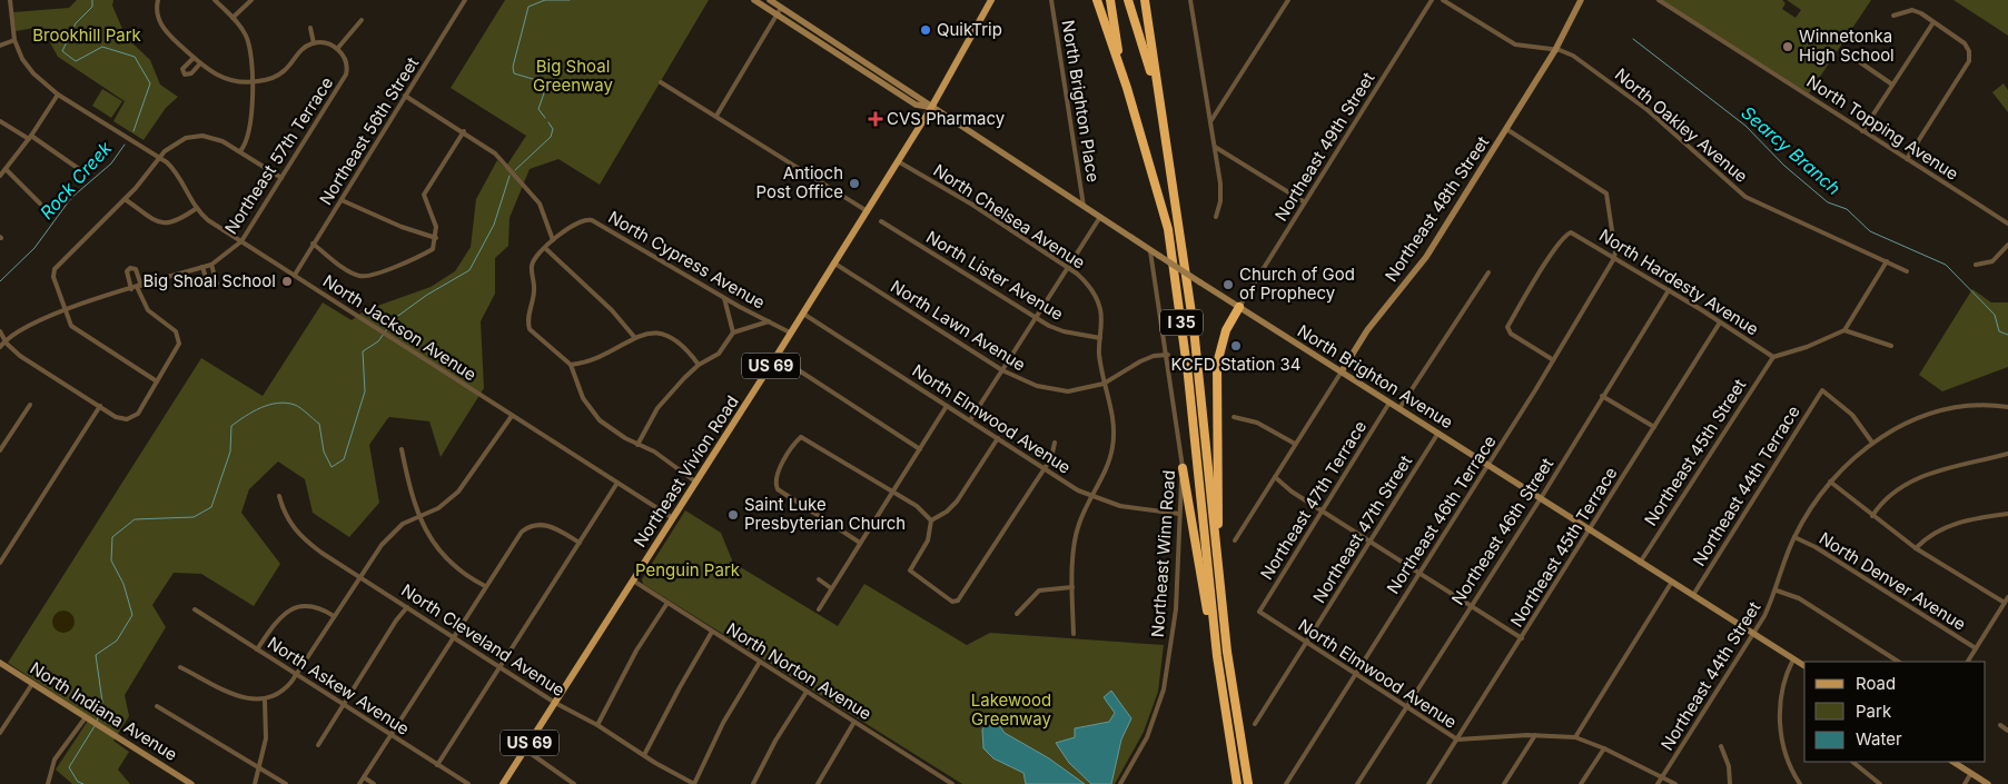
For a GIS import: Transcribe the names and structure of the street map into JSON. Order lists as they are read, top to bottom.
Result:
{
  "streets": {
    "highway": ["I 35"],
    "main road": [
      "Northeast 48th Street",
      "US 69",
      "North Brighton Avenue",
      "Northeast Vivion Road",
      "North Indiana Avenue"
    ],
    "street": [
      "North Brighton Place",
      "North Oakley Avenue",
      "North Topping Avenue",
      "Northeast 56th Street",
      "Northeast 49th Street",
      "Northeast 57th Terrace",
      "North Chelsea Avenue",
      "North Cypress Avenue",
      "North Lister Avenue",
      "North Hardesty Avenue",
      "North Lawn Avenue",
      "North Jackson Avenue",
      "North Elmwood Avenue",
      "Northeast 45th Street",
      "Northeast 44th Terrace",
      "Northeast 47th Terrace",
      "Northeast 46th Terrace",
      "Northeast 47th Street",
      "Northeast 46th Street",
      "Northeast 45th Terrace",
      "Northeast Winn Road",
      "North Denver Avenue",
      "North Cleveland Avenue",
      "North Norton Avenue",
      "Northeast 44th Street",
      "North Askew Avenue"
    ]
  },
  "crossings": [
    ["North Brighton Place", "North Brighton Avenue"],
    ["North Oakley Avenue", "Northeast 48th Street"],
    ["Northeast 56th Street", "North Jackson Avenue"],
    ["Northeast 49th Street", "North Brighton Avenue"],
    ["Northeast 57th Terrace", "North Jackson Avenue"],
    ["Northeast 48th Street", "North Brighton Avenue"],
    ["North Chelsea Avenue", "North Lister Avenue"],
    ["North Chelsea Avenue", "North Lawn Avenue"],
    ["North Chelsea Avenue", "North Elmwood Avenue"],
    ["North Chelsea Avenue", "Northeast Vivion Road"],
    ["North Cypress Avenue", "Northeast Vivion Road"],
    ["North Hardesty Avenue", "Northeast 45th Street"],
    ["North Hardesty Avenue", "Northeast 46th Terrace"],
    ["North Hardesty Avenue", "Northeast 46th Street"],
    ["North Hardesty Avenue", "Northeast 45th Terrace"],
    ["North Lawn Avenue", "Northeast Vivion Road"],
    ["North Lawn Avenue", "Northeast Winn Road"],
    ["North Jackson Avenue", "Northeast Vivion Road"],
    ["North Brighton Avenue", "Northeast 45th Street"],
    ["North Brighton Avenue", "Northeast Vivion Road"],
    ["North Brighton Avenue", "Northeast 44th Terrace"],
    ["North Brighton Avenue", "Northeast 47th Terrace"],
    ["North Brighton Avenue", "Northeast 46th Terrace"],
    ["North Brighton Avenue", "Northeast 47th Street"],
    ["North Brighton Avenue", "Northeast 46th Street"],
    ["North Brighton Avenue", "Northeast 45th Terrace"],
    ["North Brighton Avenue", "Northeast Winn Road"],
    ["North Brighton Avenue", "Northeast 44th Street"],
    ["North Elmwood Avenue", "Northeast Vivion Road"],
    ["North Elmwood Avenue", "Northeast 47th Terrace"],
    ["North Elmwood Avenue", "Northeast 46th Terrace"],
    ["North Elmwood Avenue", "Northeast 47th Street"],
    ["North Elmwood Avenue", "Northeast 46th Street"],
    ["North Elmwood Avenue", "Northeast 45th Terrace"],
    ["North Elmwood Avenue", "Northeast Winn Road"],
    ["North Elmwood Avenue", "Northeast 44th Street"],
    ["Northeast Vivion Road", "North Cleveland Avenue"],
    ["Northeast Vivion Road", "North Norton Avenue"],
    ["Northeast 44th Terrace", "Northeast 44th Street"],
    ["North Denver Avenue", "Northeast 44th Street"]
  ],
  "water": ["Searcy Branch", "Rock Creek"],
  "parks": [
    "Brookhill Park",
    "Big Shoal Greenway",
    "Penguin Park",
    "Lakewood Greenway"
  ],
  "places": {
    "other": [
      "QuikTrip",
      "Winnetonka High School",
      "Antioch Post Office",
      "Big Shoal School",
      "Church of God of Prophecy",
      "KCFD Station 34",
      "Saint Luke Presbyterian Church"
    ],
    "health": ["CVS Pharmacy"]
  },
  "legend": ["Road", "Park", "Water"]
}
